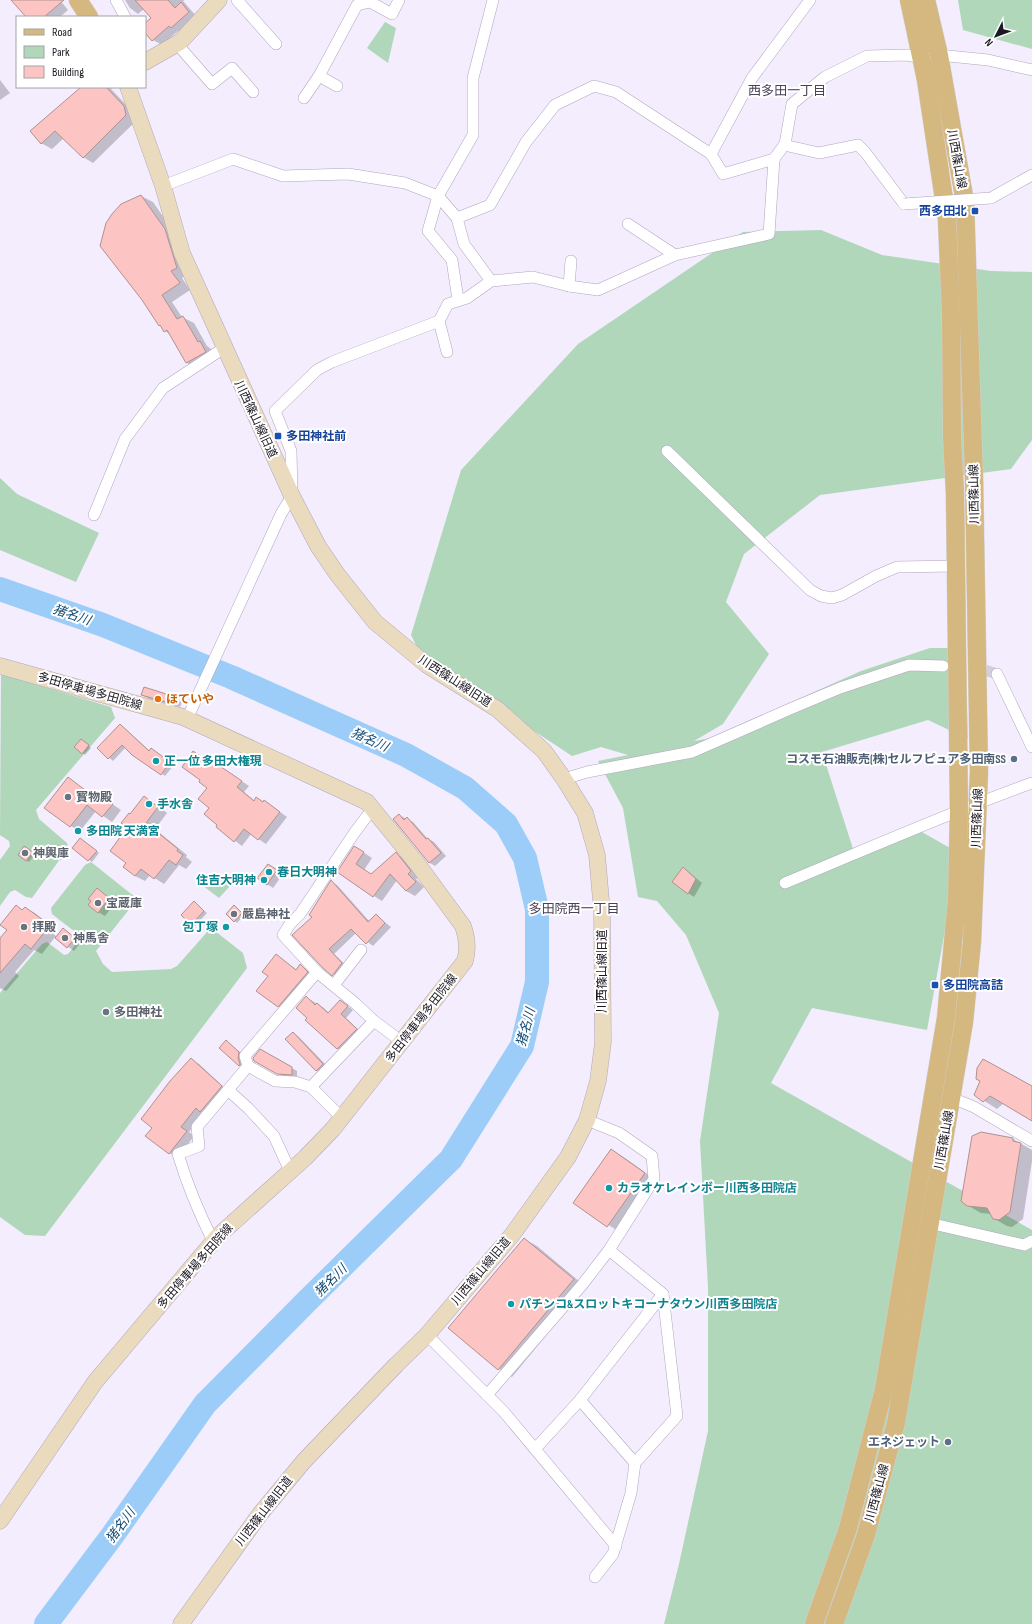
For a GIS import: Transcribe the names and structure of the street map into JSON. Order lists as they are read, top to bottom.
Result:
{
  "streets": {
    "main road": ["川西篠山線"],
    "street": ["川西篠山線旧道", "多田停車場多田院線"]
  },
  "districts": ["西多田一丁目", "多田院西一丁目"],
  "water": ["猪名川"],
  "places": {
    "transit": ["西多田北", "多田神社前", "多田院高詰"],
    "other": [
      "ほていや",
      "コスモ石油販売(株)セルフピュア多田南SS",
      "正一位 多田大権現",
      "寳物殿",
      "手水舎",
      "多田院 天満宮",
      "神輿庫",
      "春日大明神",
      "住吉大明神",
      "宝蔵庫",
      "嚴島神社",
      "拝殿",
      "包丁塚",
      "神馬舎",
      "多田神社",
      "カラオケレインボー川西多田院店",
      "パチンコ&スロットキコーナタウン川西多田院店",
      "エネジェット"
    ]
  },
  "legend": ["Road", "Park", "Building"],
  "north": "bottom left"
}
